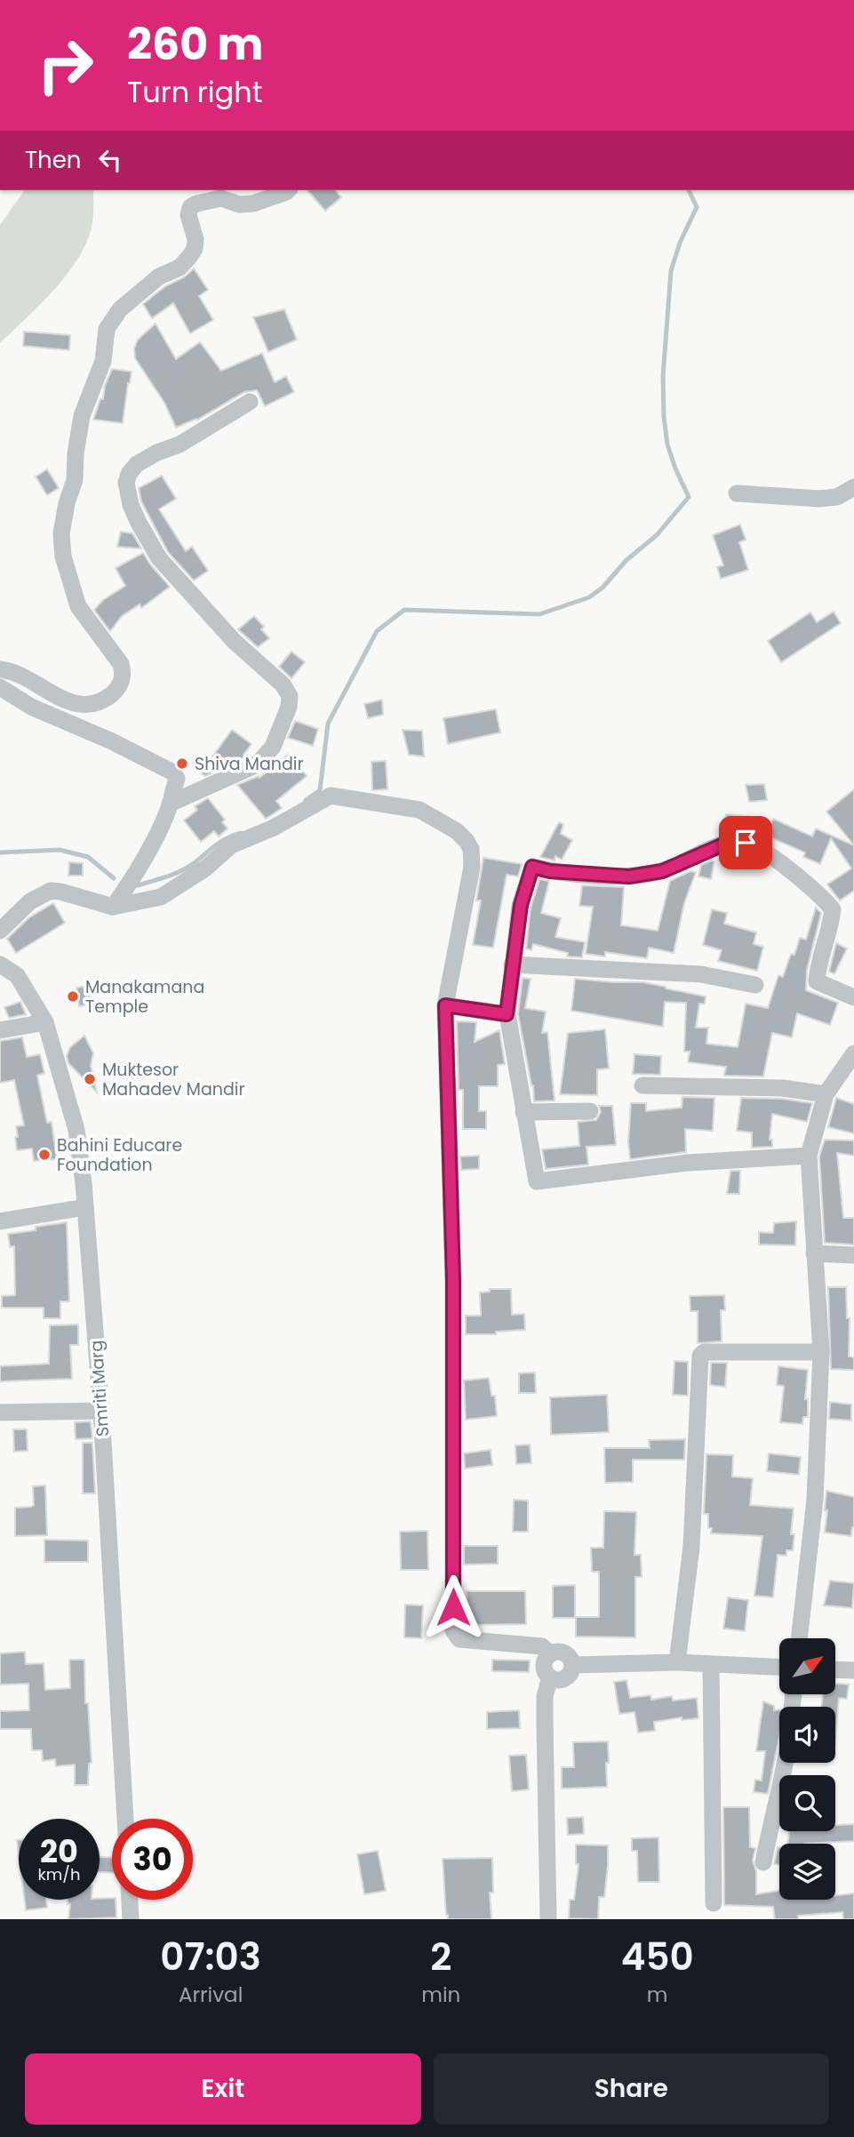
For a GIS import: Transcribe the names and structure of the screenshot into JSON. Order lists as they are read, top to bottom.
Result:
{
  "streets": {
    "street": ["Smriti Marg"]
  },
  "places": [
    "Shiva Mandir",
    "Manakamana Temple",
    "Muktesor Mahadev Mandir",
    "Bahini Educare Foundation"
  ],
  "north": "top right",
  "page": {
    "turn": ["260 m", "Turn right"],
    "then": "Then",
    "speed": "20 km/h",
    "limit": "30",
    "eta": [
      "07:03",
      "Arrival",
      "2",
      "min",
      "450",
      "m"
    ],
    "buttons": ["Exit", "Share"]
  }
}
